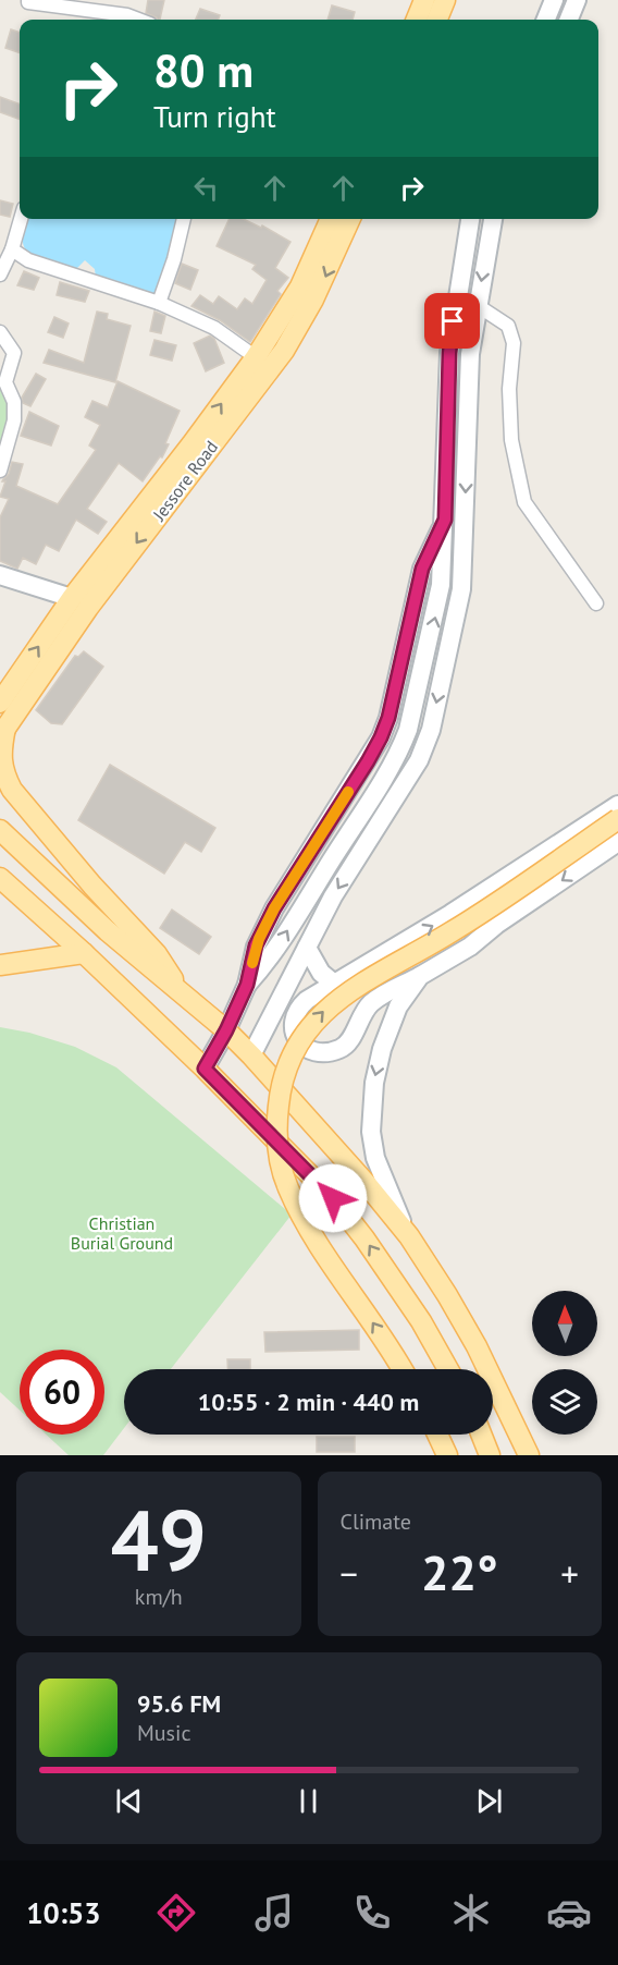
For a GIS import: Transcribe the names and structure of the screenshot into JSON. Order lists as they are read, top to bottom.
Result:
{
  "streets": {
    "main road": ["Jessore Road"]
  },
  "parks": ["Christian Burial Ground"],
  "north": "top",
  "page": {
    "turn": ["80 m", "Turn right"],
    "limit": "60",
    "trip": "10:55 · 2 min · 440 m",
    "tile": [
      ["49", "km/h"],
      "Climate"
    ],
    "heat": ["−", "22°", "+"],
    "song": ["95.6 FM", "Music"],
    "tabs": "10:53"
  }
}
